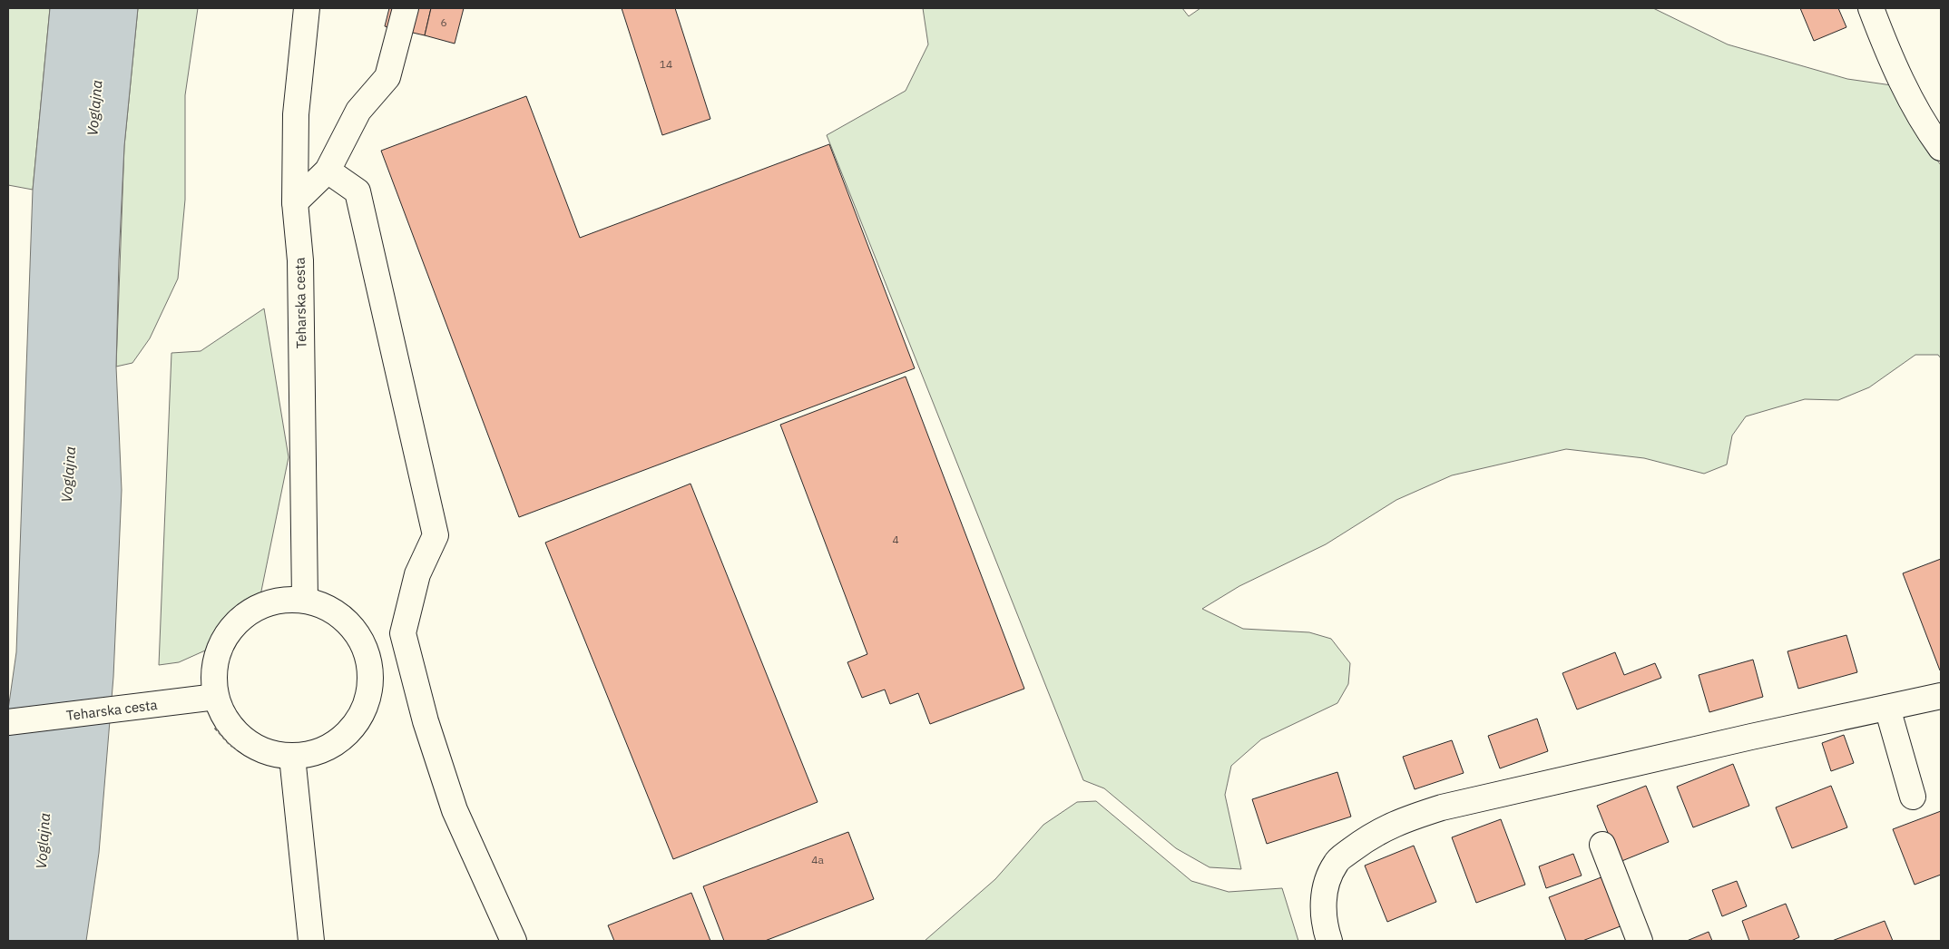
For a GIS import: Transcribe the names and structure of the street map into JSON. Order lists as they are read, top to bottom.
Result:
{
  "streets": {
    "street": ["Teharska cesta"]
  },
  "water": ["Voglajna"],
  "house_numbers": [
    "6",
    "14",
    "4",
    "4a"
  ]
}
